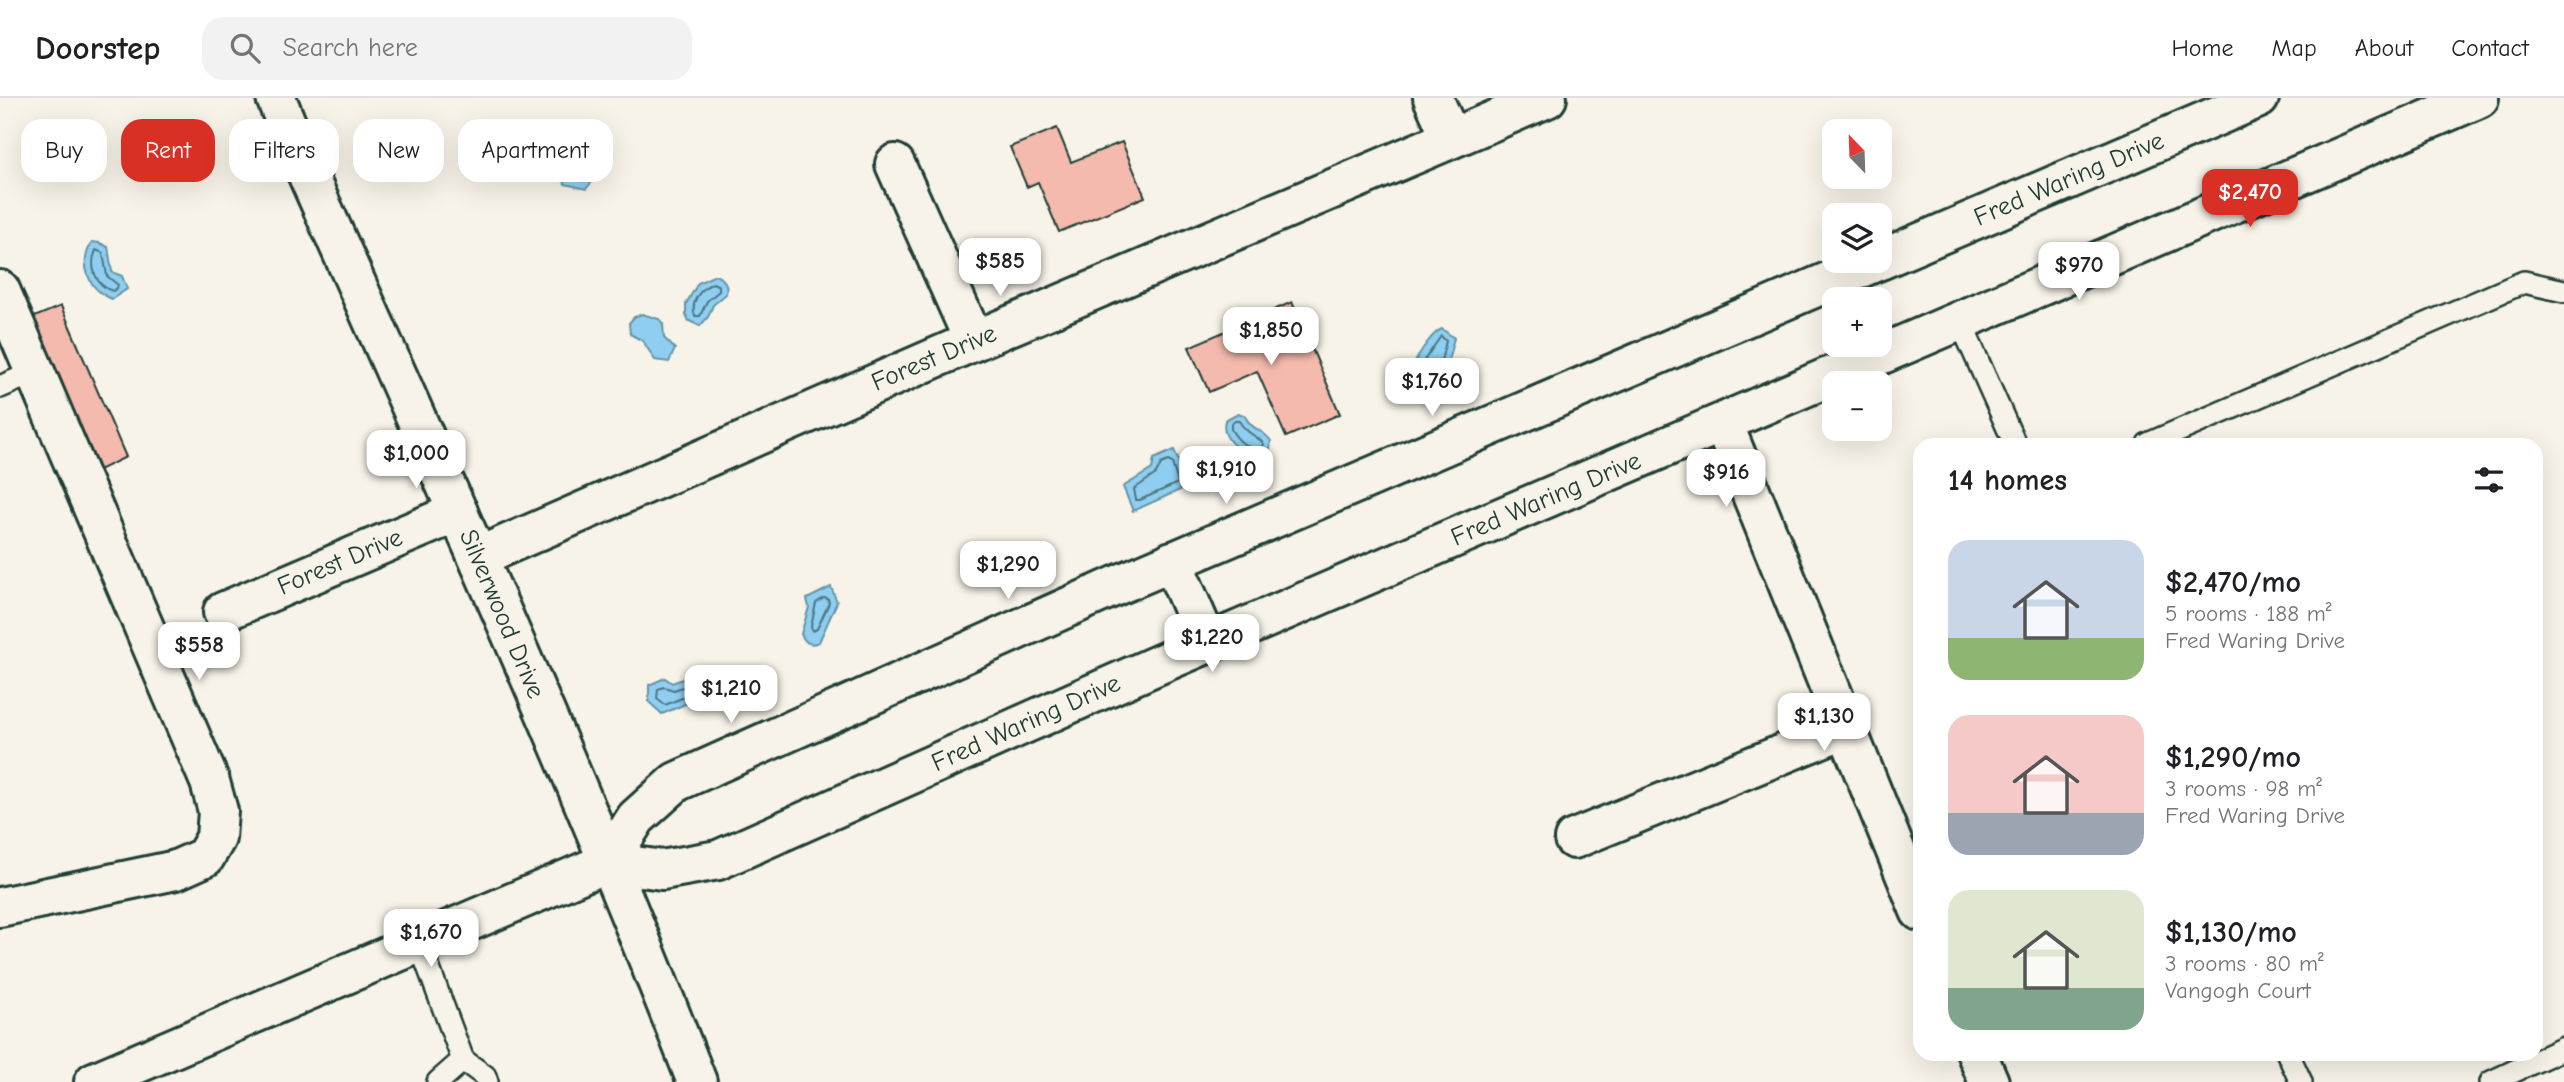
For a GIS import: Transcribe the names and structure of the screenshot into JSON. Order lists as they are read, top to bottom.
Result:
{
  "streets": {
    "main road": ["Fred Waring Drive", "Forest Drive", "Silverwood Drive"]
  },
  "crossings": [
    ["Fred Waring Drive", "Silverwood Drive"],
    ["Forest Drive", "Silverwood Drive"]
  ],
  "north": "top left",
  "page": {
    "header": "Doorstep",
    "search": "Search here",
    "nav": [
      "Home",
      "Map",
      "About",
      "Contact"
    ],
    "map_buttons": ["+", "−"],
    "chip": [
      "Buy",
      "Rent",
      "Filters",
      "New",
      "Apartment"
    ],
    "price": [
      "$2,470",
      "$585",
      "$970",
      "$1,850",
      "$1,760",
      "$1,000",
      "$1,910",
      "$916",
      "$1,290",
      "$1,220",
      "$558",
      "$1,210",
      "$1,130",
      "$1,670"
    ],
    "heading": "14 homes",
    "list": [
      {
        "name": "$2,470/mo",
        "note": "5 rooms · 188 m² · Fred Waring Drive"
      },
      {
        "name": "$1,290/mo",
        "note": "3 rooms · 98 m² · Fred Waring Drive"
      },
      {
        "name": "$1,130/mo",
        "note": "3 rooms · 80 m² · Vangogh Court"
      }
    ]
  }
}
